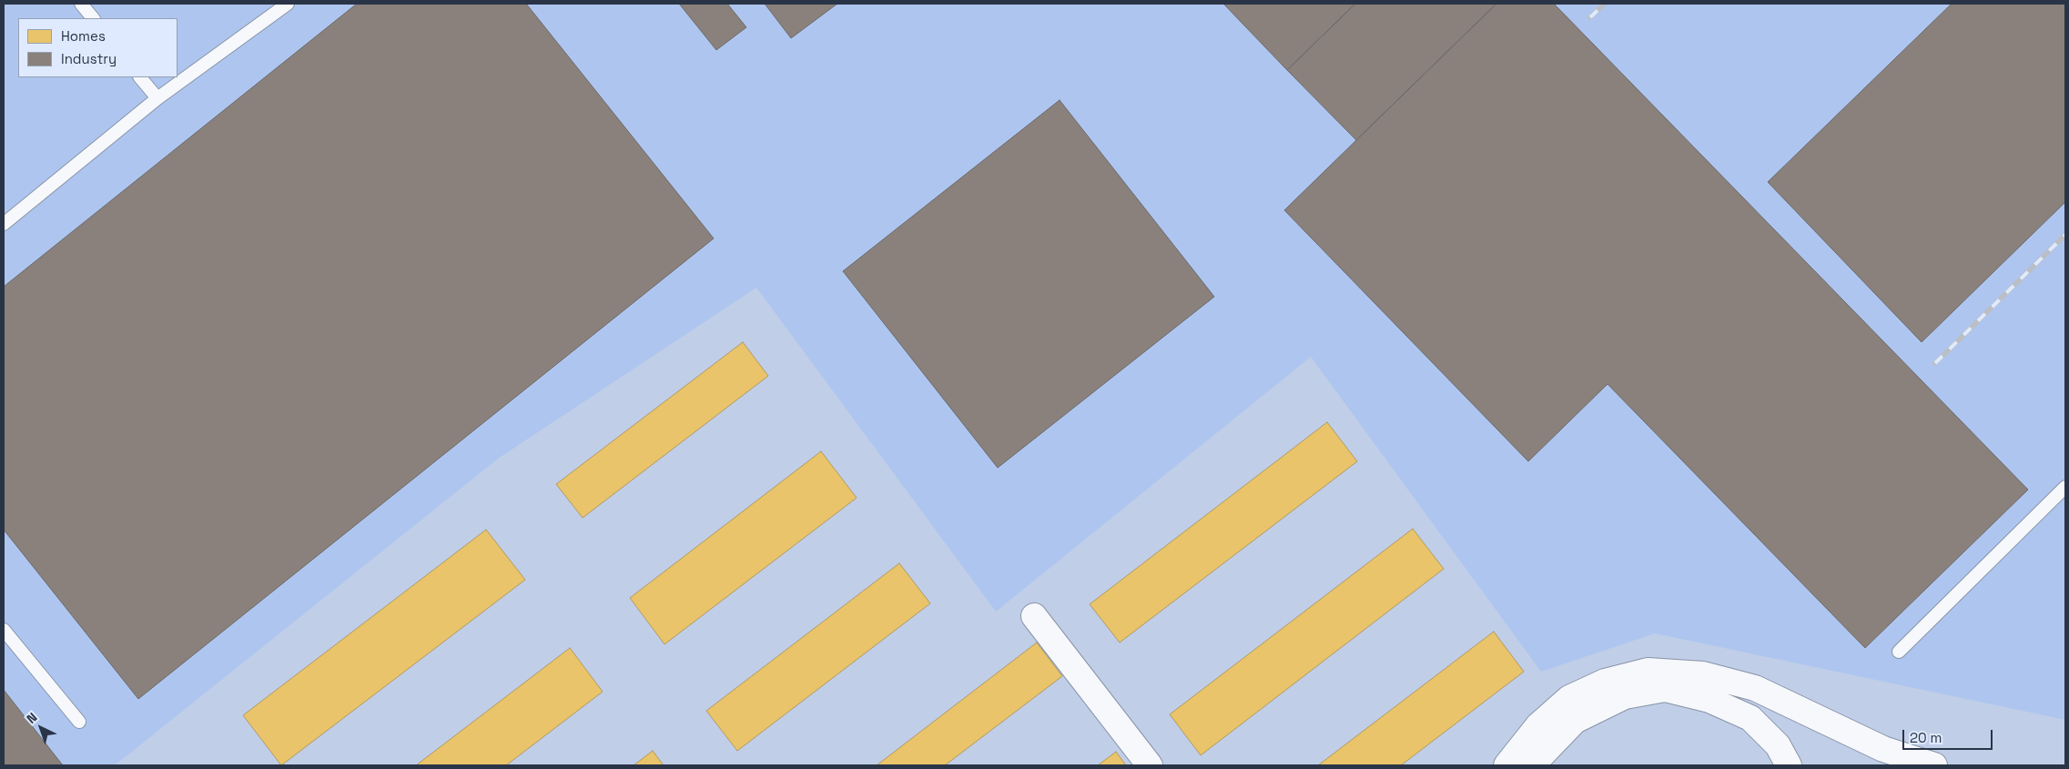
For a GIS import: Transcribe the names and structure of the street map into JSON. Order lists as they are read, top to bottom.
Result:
{
  "legend": ["Homes", "Industry"],
  "scale_bar": "20 m",
  "north": "top left"
}
